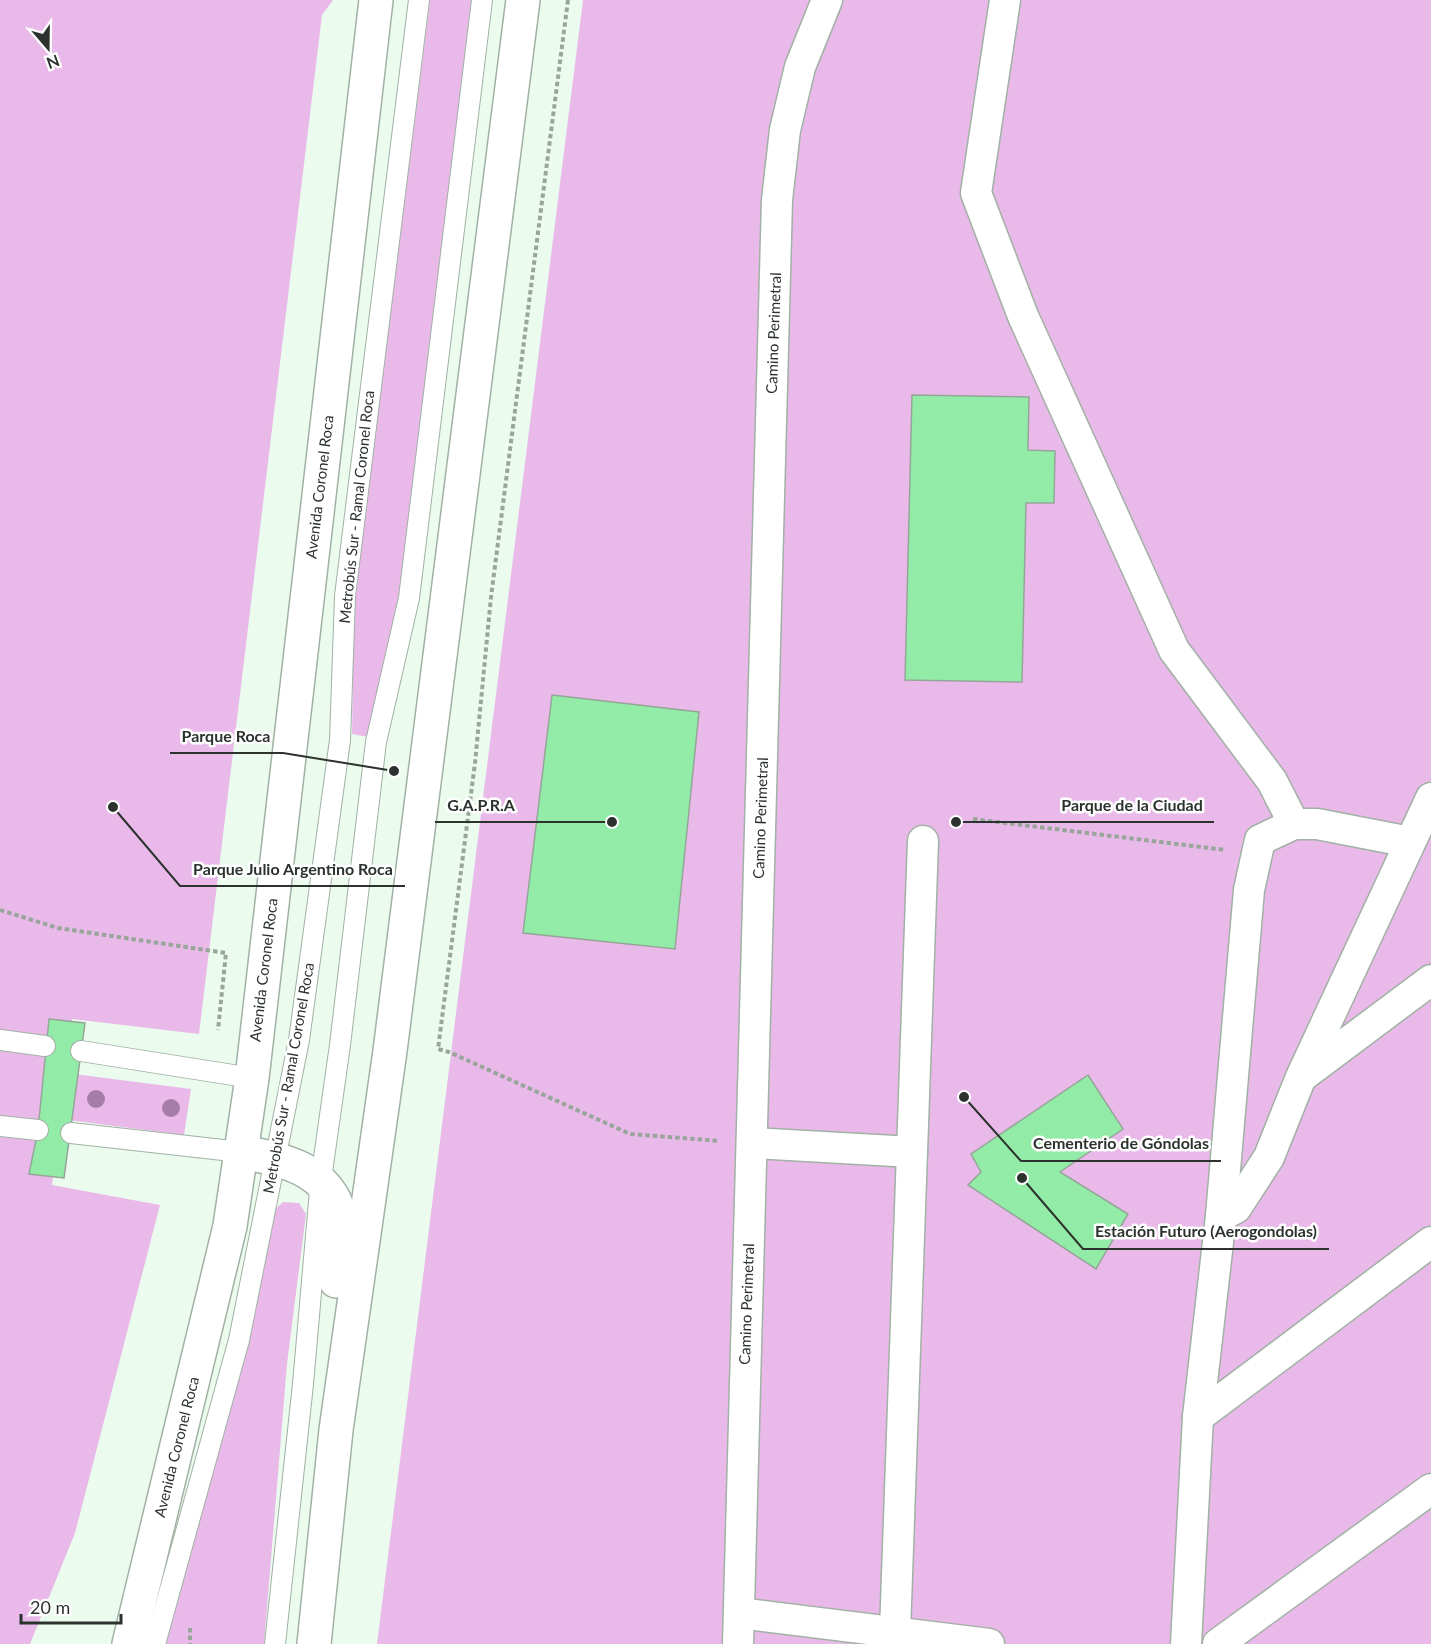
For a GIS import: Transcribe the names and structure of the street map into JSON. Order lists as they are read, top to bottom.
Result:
{
  "streets": {
    "main road": ["Avenida Coronel Roca"],
    "street": ["Camino Perimetral"],
    "lane": ["Metrobús Sur - Ramal Coronel Roca"]
  },
  "places": [
    "Parque Roca",
    "Parque Julio Argentino Roca",
    "G.A.P.R.A",
    "Parque de la Ciudad",
    "Cementerio de Góndolas",
    "Estación Futuro (Aerogondolas)"
  ],
  "scale_bar": "20 m",
  "north": "bottom"
}
